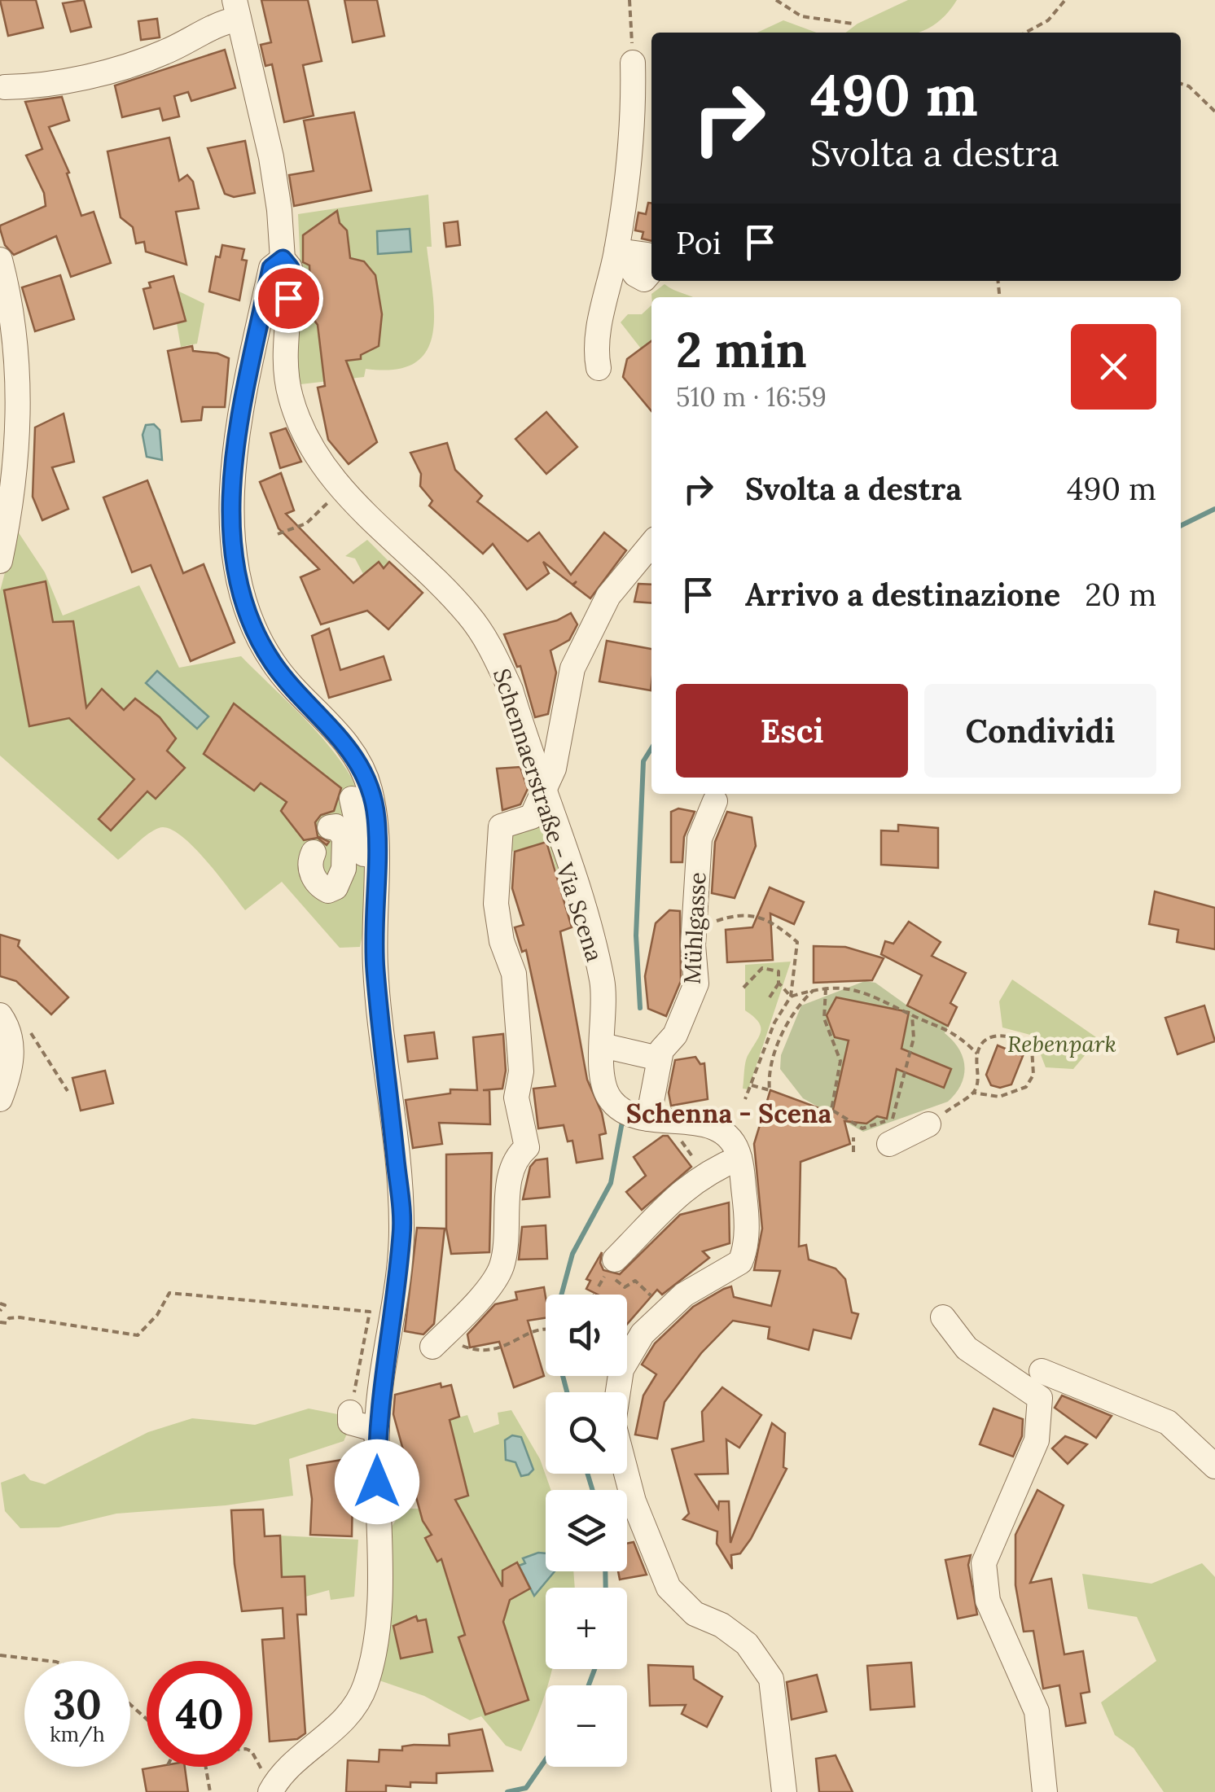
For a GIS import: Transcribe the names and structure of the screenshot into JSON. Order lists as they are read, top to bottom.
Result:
{
  "streets": {
    "street": ["Schennaerstraße - Via Scena", "Mühlgasse"]
  },
  "crossings": [
    ["Schennaerstraße - Via Scena", "Mühlgasse"]
  ],
  "districts": ["Schenna - Scena"],
  "parks": ["Rebenpark"],
  "page": {
    "turn": ["490 m", "Svolta a destra"],
    "then": "Poi",
    "heading": ["2 min", "510 m · 16:59"],
    "list": [
      {
        "name": "Svolta a destra",
        "value": "490 m"
      },
      {
        "name": "Arrivo a destinazione",
        "value": "20 m"
      }
    ],
    "buttons": ["Esci", "Condividi"],
    "map_buttons": ["+", "−"],
    "speed": "30 km/h",
    "limit": "40"
  }
}
